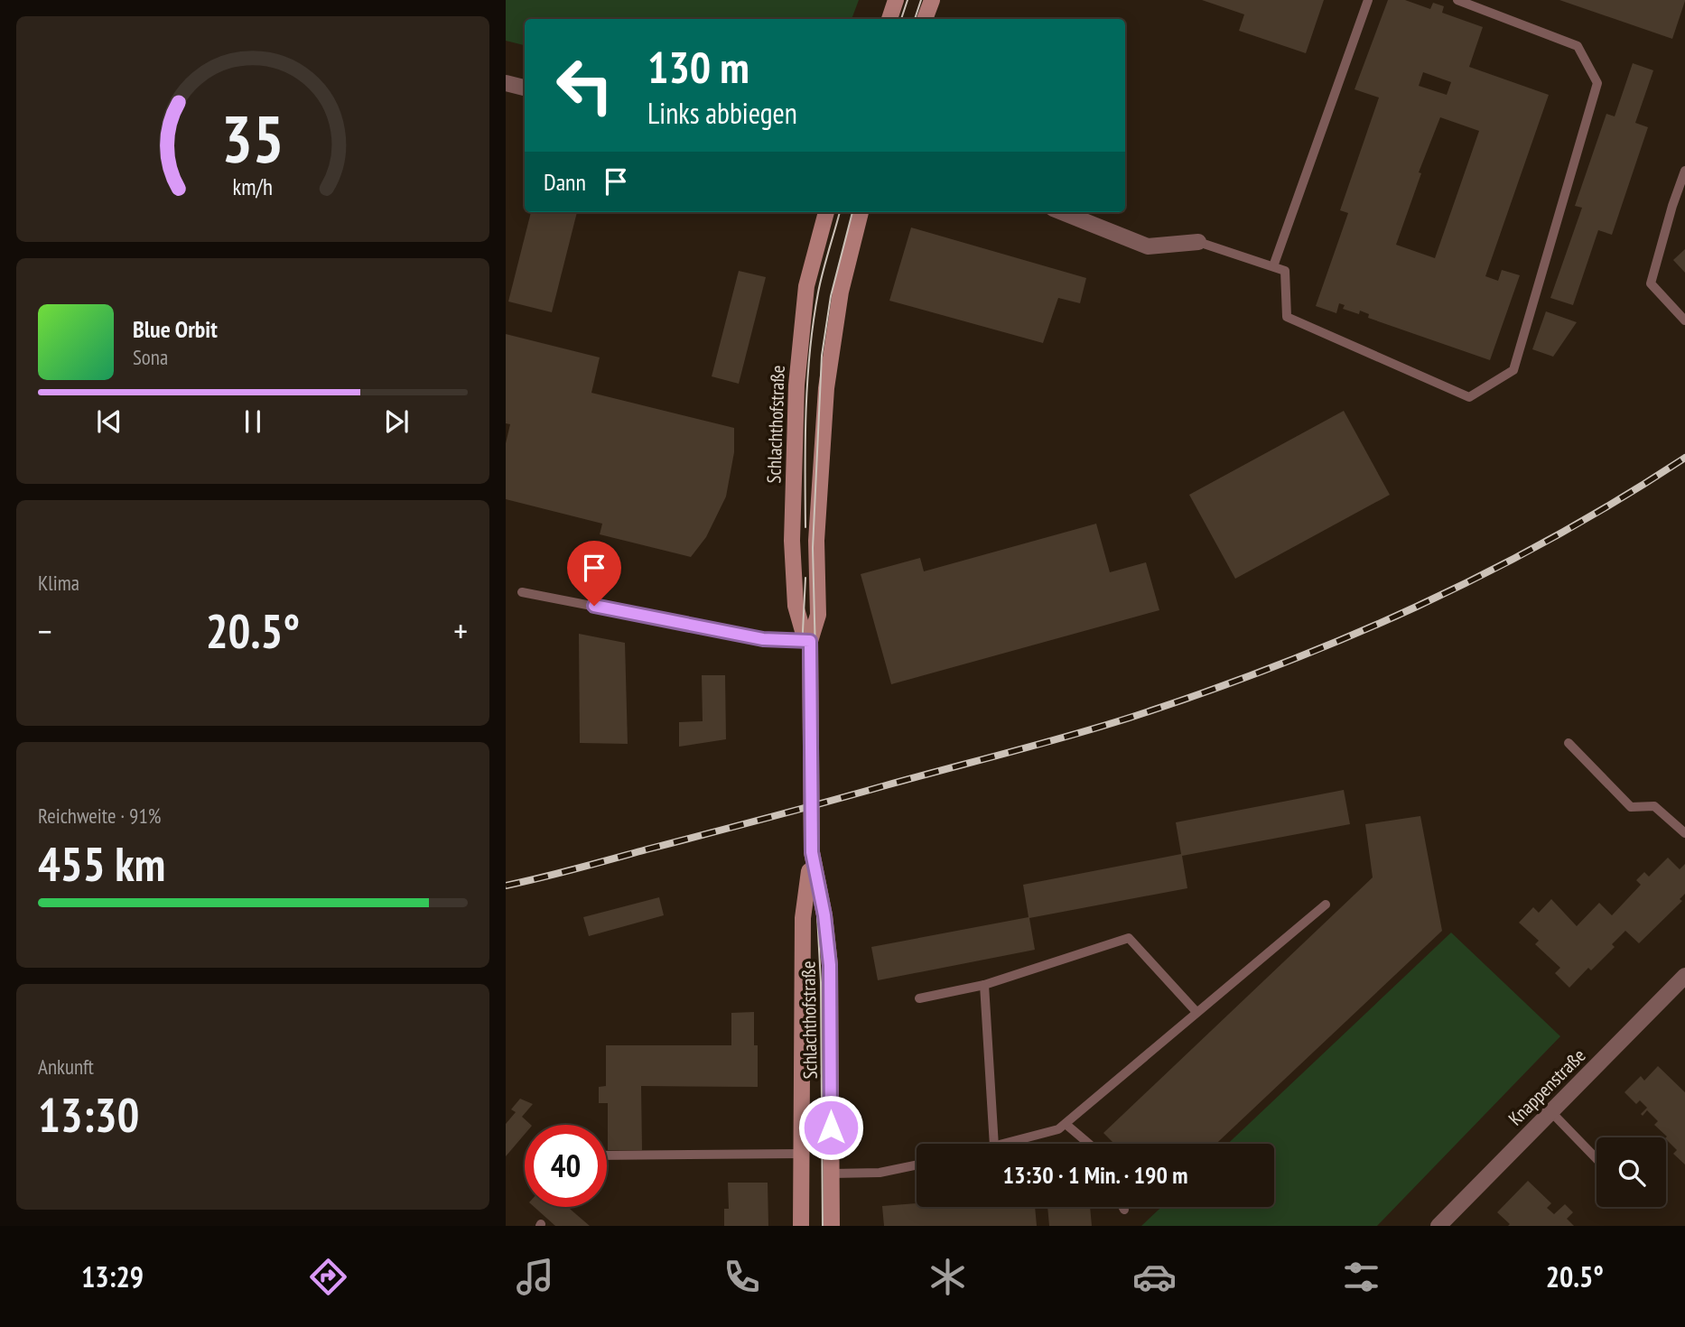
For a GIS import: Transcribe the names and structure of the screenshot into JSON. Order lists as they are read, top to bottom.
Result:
{
  "streets": {
    "street": ["Schlachthofstraße", "Knappenstraße"]
  },
  "page": {
    "turn": ["130 m", "Links abbiegen"],
    "then": "Dann",
    "song": ["Blue Orbit", "Sona"],
    "tile": [
      "Klima",
      ["Reichweite · 91%", "455 km"],
      ["Ankunft", "13:30"]
    ],
    "heat": ["−", "20.5°", "+"],
    "limit": "40",
    "trip": "13:30 · 1 Min. · 190 m",
    "tabs": ["13:29", "20.5°"],
    "gauge": ["35", "km/h"]
  }
}
